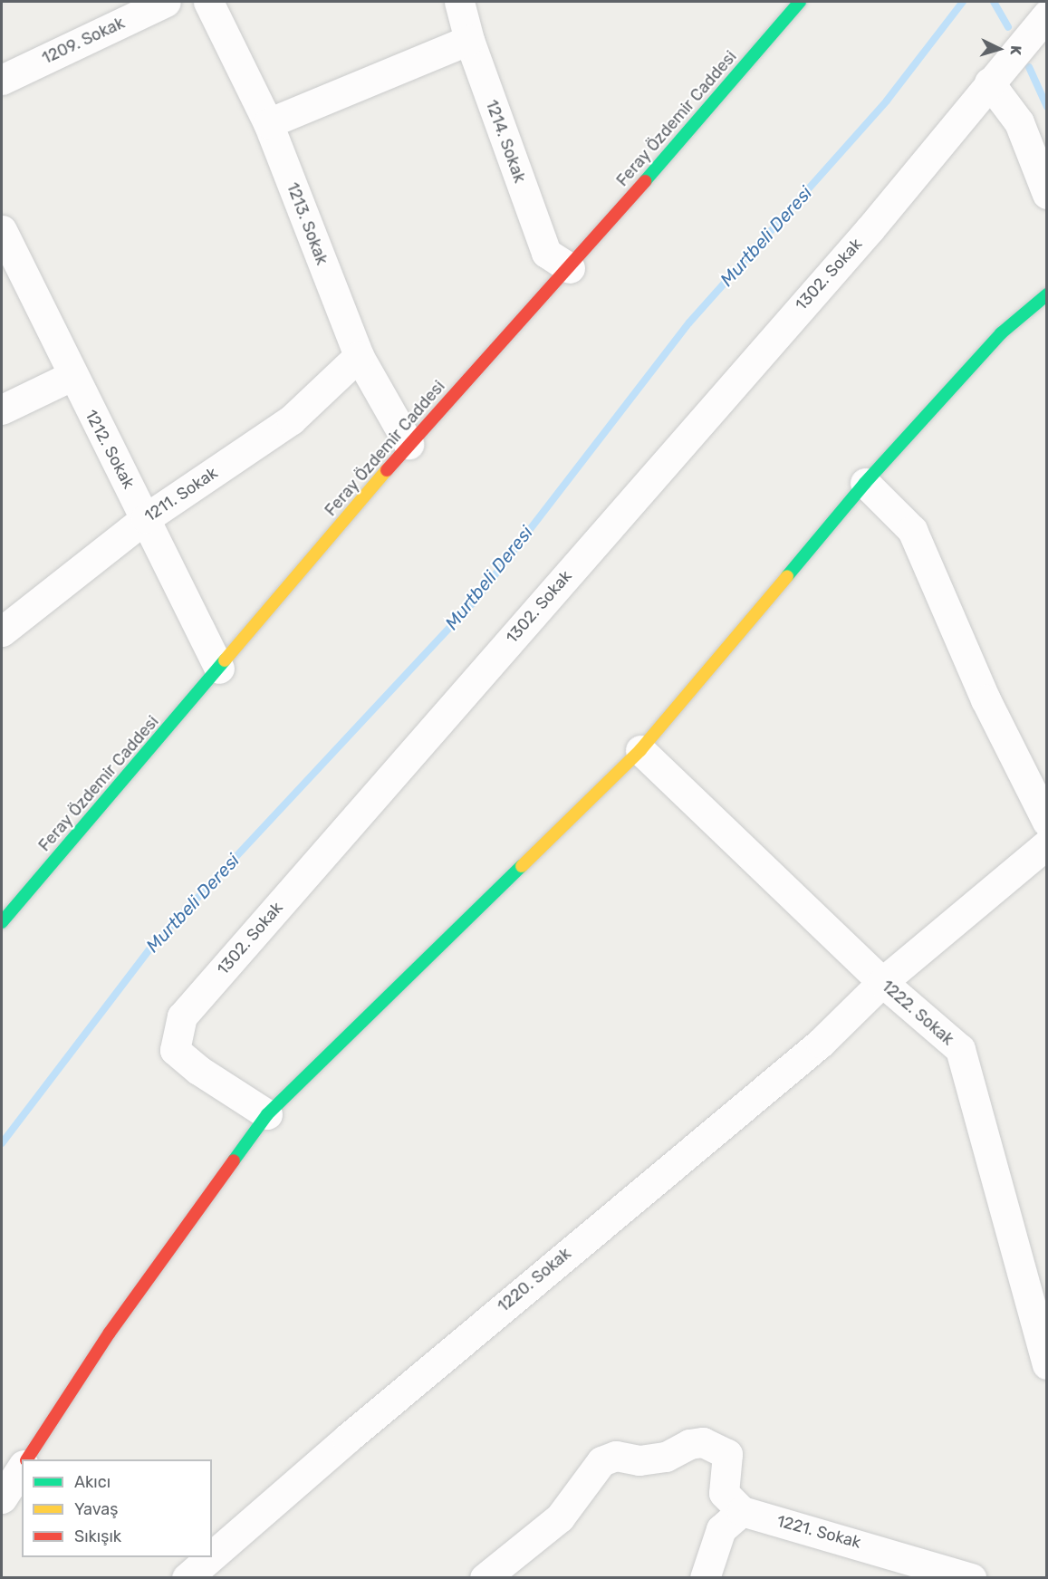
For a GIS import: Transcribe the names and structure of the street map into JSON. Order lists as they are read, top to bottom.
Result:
{
  "streets": {
    "street": [
      "1209. Sokak",
      "Feray Özdemir Caddesi",
      "1214. Sokak",
      "1213. Sokak",
      "1302. Sokak",
      "1212. Sokak",
      "1211. Sokak",
      "1222. Sokak",
      "1220. Sokak",
      "1221. Sokak"
    ]
  },
  "crossings": [
    ["Feray Özdemir Caddesi", "1214. Sokak"],
    ["Feray Özdemir Caddesi", "1213. Sokak"],
    ["Feray Özdemir Caddesi", "1212. Sokak"],
    ["1213. Sokak", "1211. Sokak"],
    ["1212. Sokak", "1211. Sokak"],
    ["1222. Sokak", "1220. Sokak"]
  ],
  "water": ["Murtbeli Deresi"],
  "legend": ["Akıcı", "Yavaş", "Sıkışık"],
  "north": "right"
}
